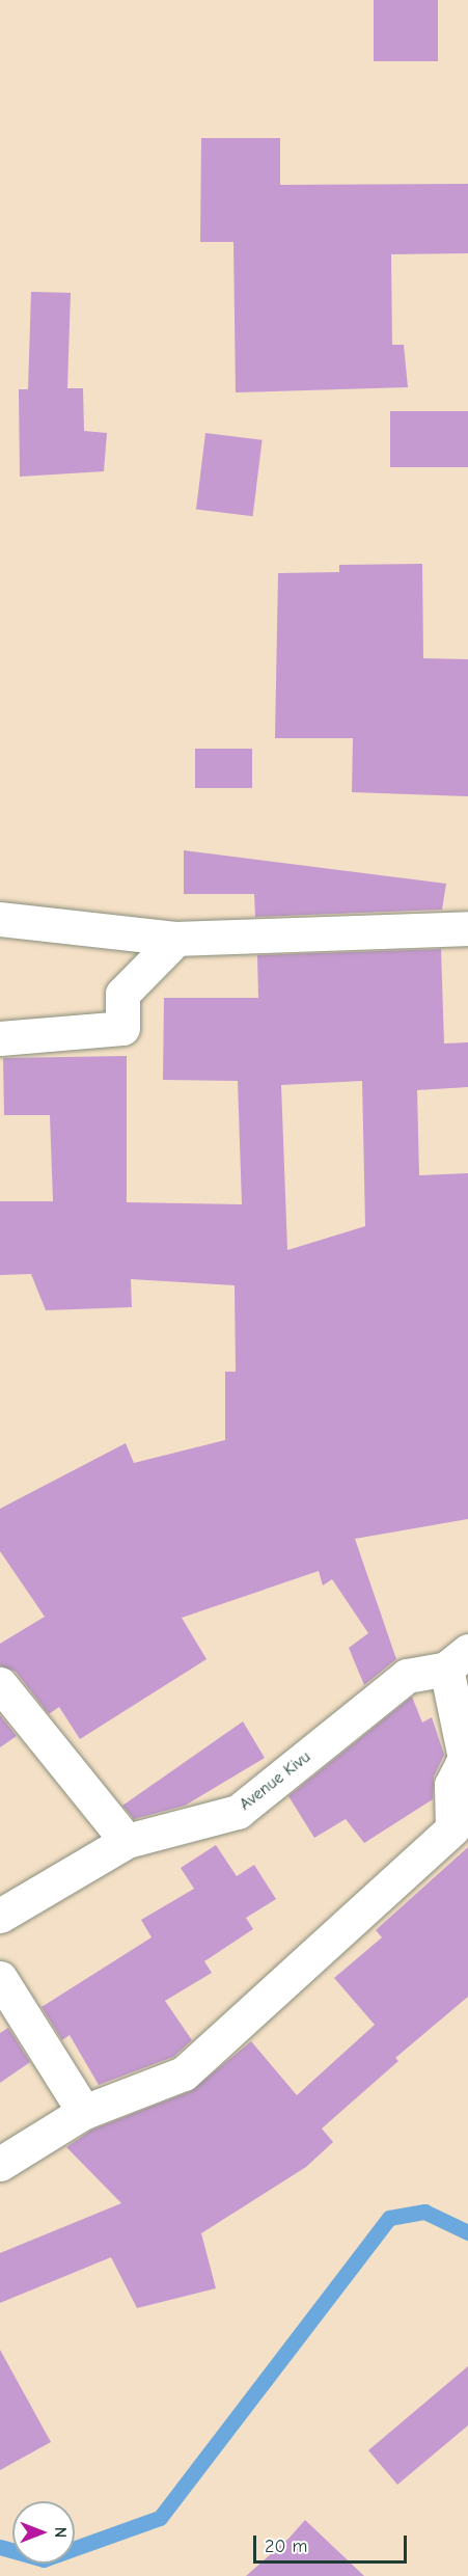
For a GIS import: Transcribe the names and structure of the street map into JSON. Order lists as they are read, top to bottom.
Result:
{
  "streets": {
    "street": ["Avenue Kivu"]
  },
  "scale_bar": "20 m",
  "north": "right"
}
